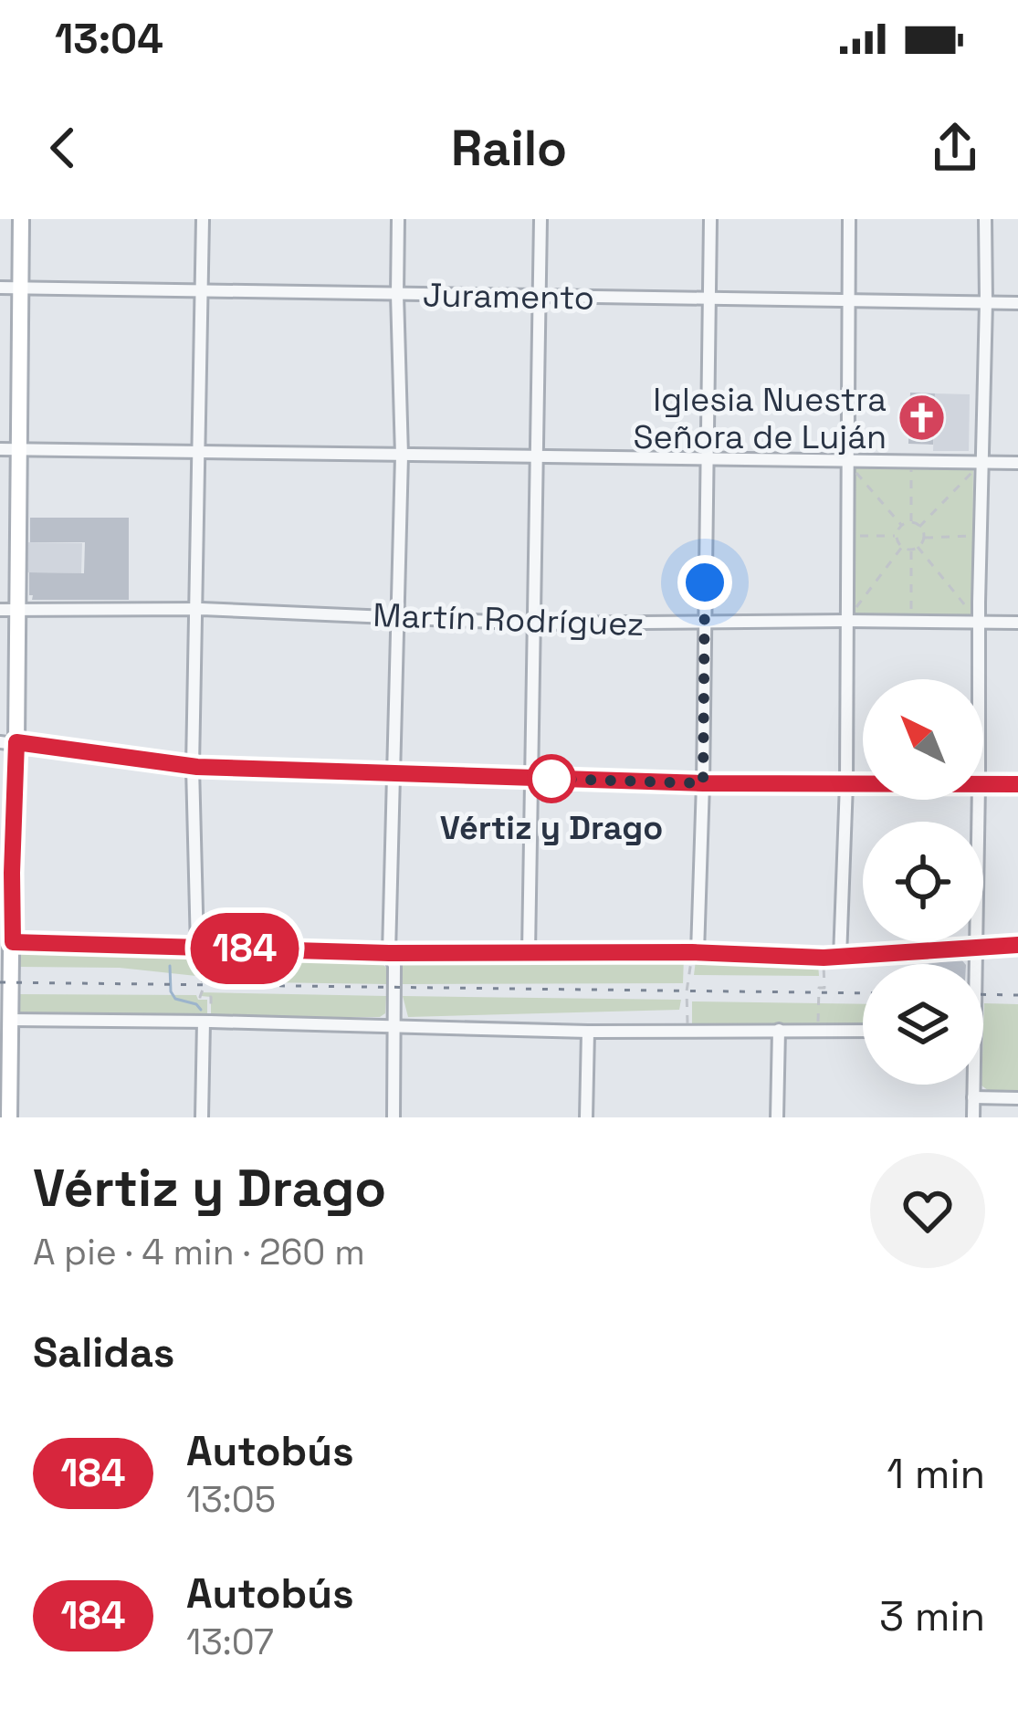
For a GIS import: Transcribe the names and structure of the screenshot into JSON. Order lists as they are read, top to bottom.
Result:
{
  "streets": {
    "street": ["Juramento", "Martín Rodríguez"]
  },
  "places": {
    "church": ["Iglesia Nuestra Señora de Luján"],
    "other": ["Vértiz y Drago"]
  },
  "lines": ["bus line 184"],
  "north": "top left",
  "page": {
    "status": "13:04",
    "header": "Railo",
    "on_map": "184",
    "heading": [
      ["Vértiz y Drago", "A pie · 4 min · 260 m"],
      "Salidas"
    ],
    "list": [
      {
        "mark": "184",
        "name": "Autobús",
        "note": "13:05",
        "value": "1 min"
      },
      {
        "mark": "184",
        "name": "Autobús",
        "note": "13:07",
        "value": "3 min"
      }
    ]
  }
}
